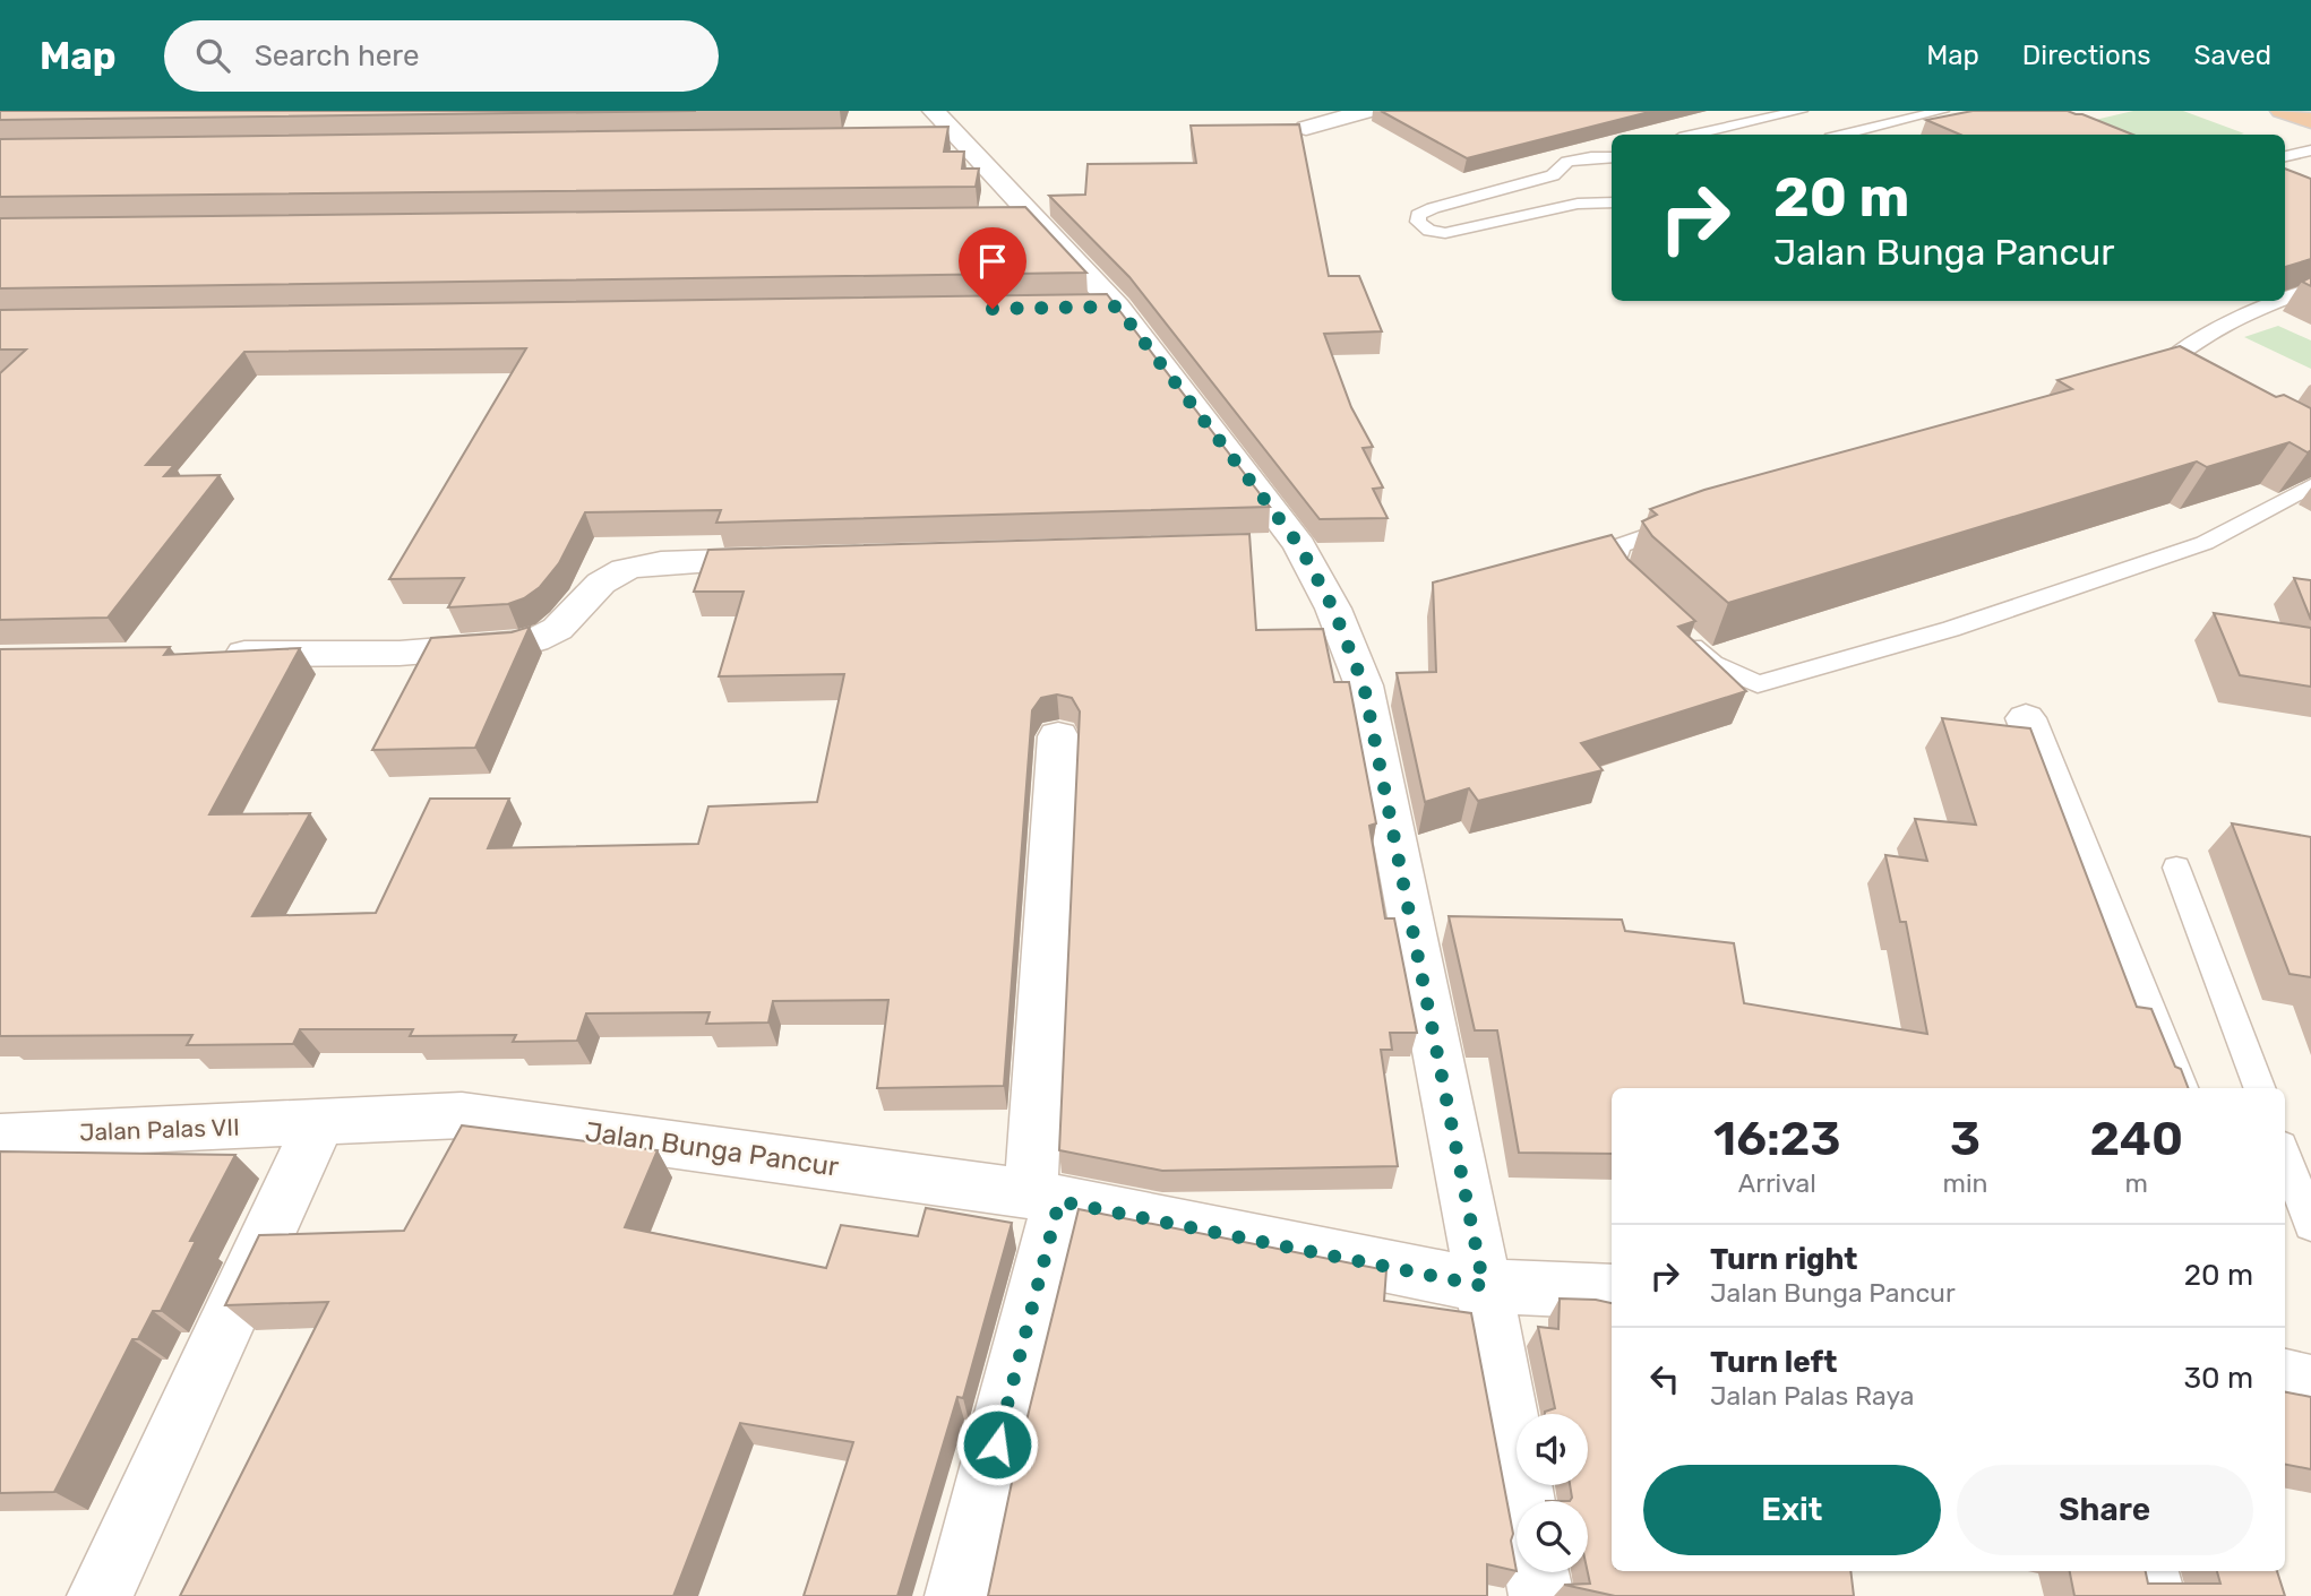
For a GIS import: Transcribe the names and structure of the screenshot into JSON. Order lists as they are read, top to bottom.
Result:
{
  "streets": {
    "street": ["Jalan Palas VII", "Jalan Bunga Pancur"]
  },
  "crossings": [
    ["Jalan Palas VII", "Jalan Bunga Pancur"]
  ],
  "page": {
    "header": "Map",
    "search": "Search here",
    "nav": ["Map", "Directions", "Saved"],
    "turn": ["20 m", "Jalan Bunga Pancur"],
    "eta": [
      "16:23",
      "Arrival",
      "3",
      "min",
      "240",
      "m"
    ],
    "list": [
      {
        "name": "Turn right",
        "note": "Jalan Bunga Pancur",
        "value": "20 m"
      },
      {
        "name": "Turn left",
        "note": "Jalan Palas Raya",
        "value": "30 m"
      }
    ],
    "buttons": ["Exit", "Share"]
  }
}
